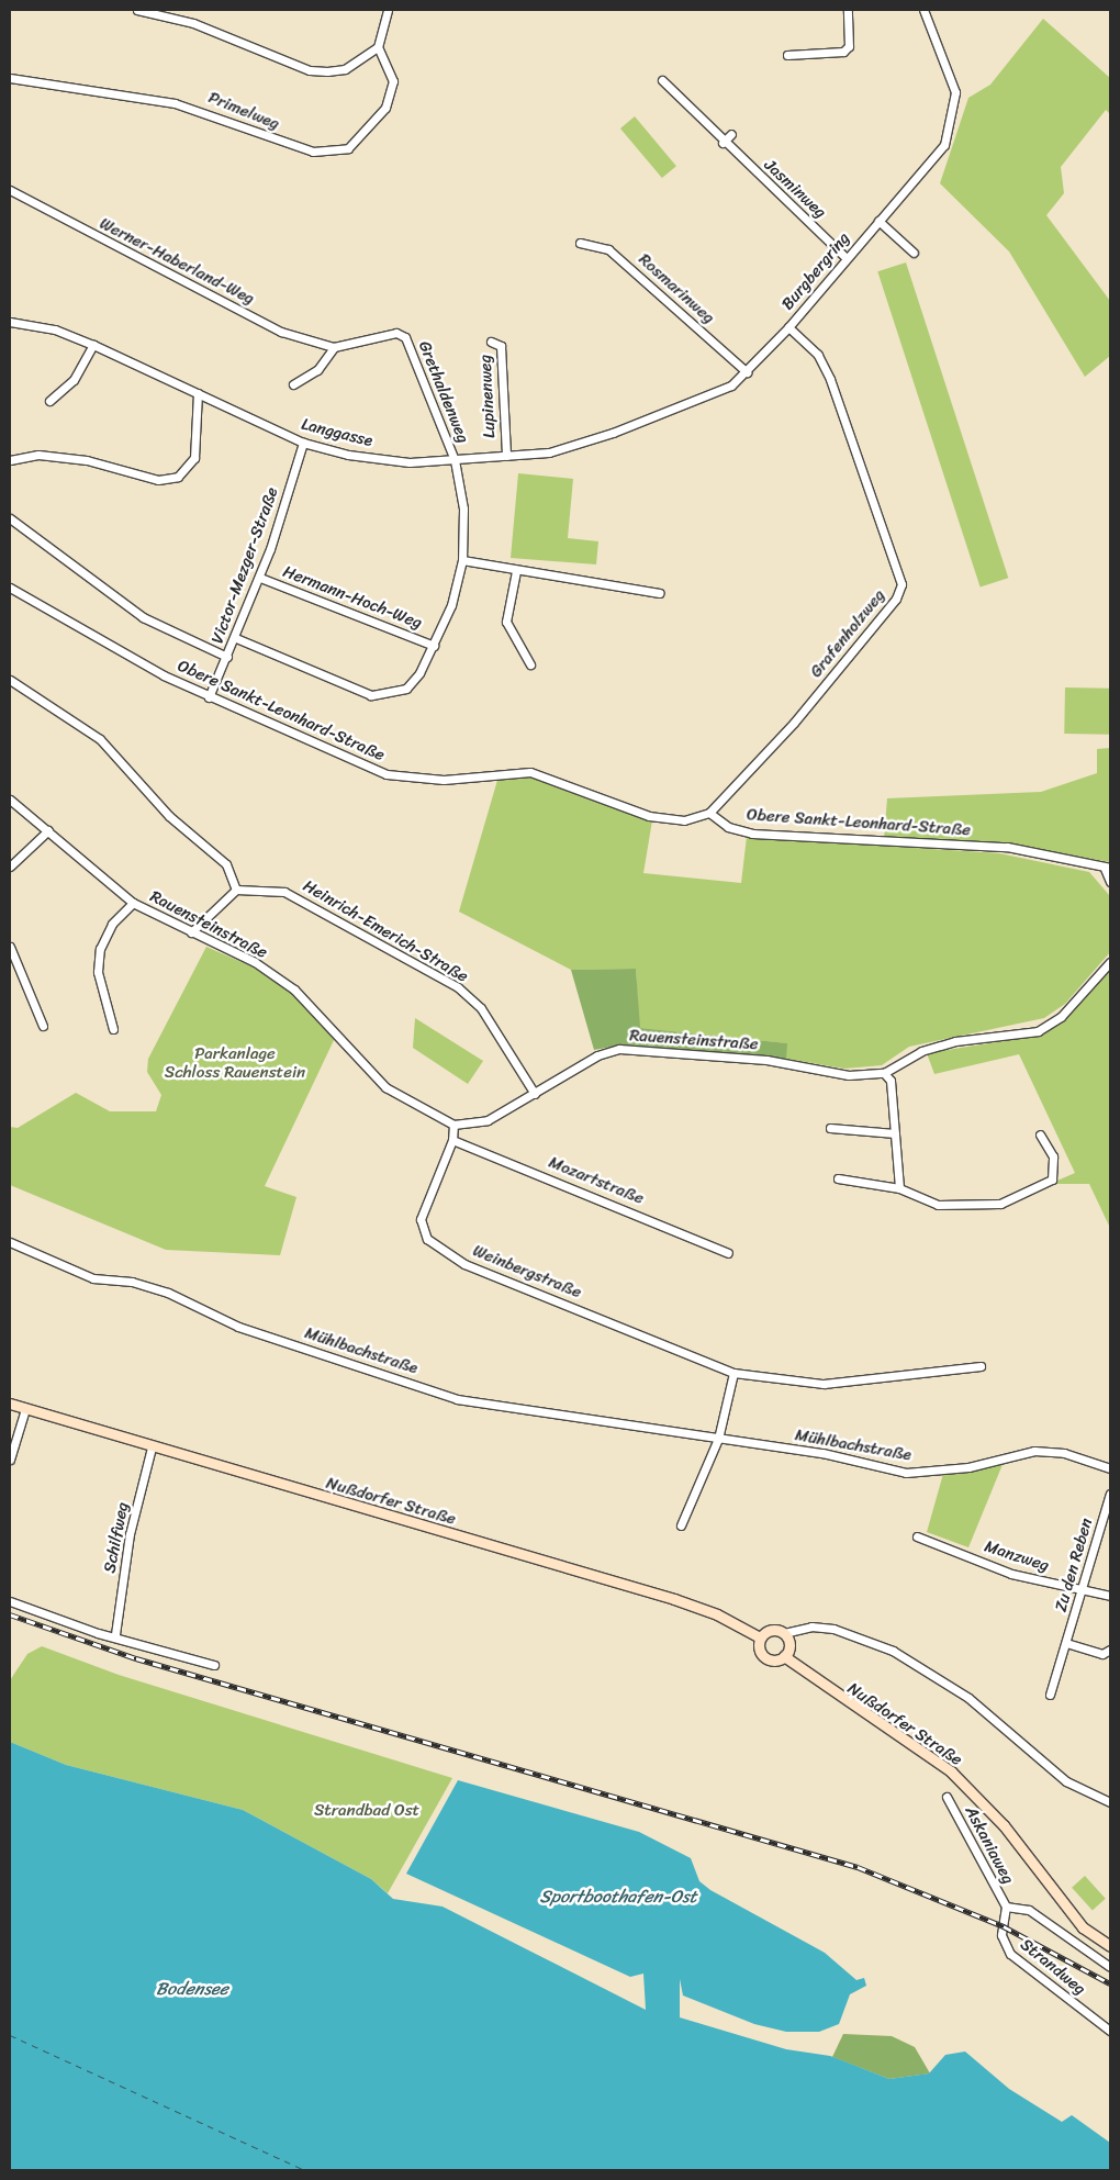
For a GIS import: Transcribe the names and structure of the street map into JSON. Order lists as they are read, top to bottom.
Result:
{
  "streets": {
    "street": [
      "Primelweg",
      "Jasminweg",
      "Werner-Haberland-Weg",
      "Burgbergring",
      "Rosmarinweg",
      "Grethaldenweg",
      "Lupinenweg",
      "Langgasse",
      "Victor-Mezger-Straße",
      "Hermann-Hoch-Weg",
      "Grafenholzweg",
      "Obere Sankt-Leonhard-Straße",
      "Rauensteinstraße",
      "Heinrich-Emerich-Straße",
      "Mozartstraße",
      "Weinbergstraße",
      "Mühlbachstraße",
      "Nußdorfer Straße",
      "Schilfweg",
      "Manzweg",
      "Zu den Reben",
      "Askaniaweg",
      "Strandweg"
    ]
  },
  "crossings": [
    ["Jasminweg", "Burgbergring"],
    ["Werner-Haberland-Weg", "Grethaldenweg"],
    ["Burgbergring", "Rosmarinweg"],
    ["Burgbergring", "Langgasse"],
    ["Burgbergring", "Grafenholzweg"],
    ["Grethaldenweg", "Langgasse"],
    ["Grethaldenweg", "Victor-Mezger-Straße"],
    ["Grethaldenweg", "Hermann-Hoch-Weg"],
    ["Lupinenweg", "Langgasse"],
    ["Langgasse", "Victor-Mezger-Straße"],
    ["Victor-Mezger-Straße", "Hermann-Hoch-Weg"],
    ["Victor-Mezger-Straße", "Obere Sankt-Leonhard-Straße"],
    ["Grafenholzweg", "Obere Sankt-Leonhard-Straße"],
    ["Rauensteinstraße", "Heinrich-Emerich-Straße"],
    ["Rauensteinstraße", "Weinbergstraße"],
    ["Mozartstraße", "Weinbergstraße"],
    ["Nußdorfer Straße", "Schilfweg"],
    ["Manzweg", "Zu den Reben"],
    ["Askaniaweg", "Strandweg"]
  ],
  "water": ["Sportboothafen-Ost", "Bodensee"],
  "parks": ["Parkanlage Schloss Rauenstein", "Strandbad Ost"]
}
